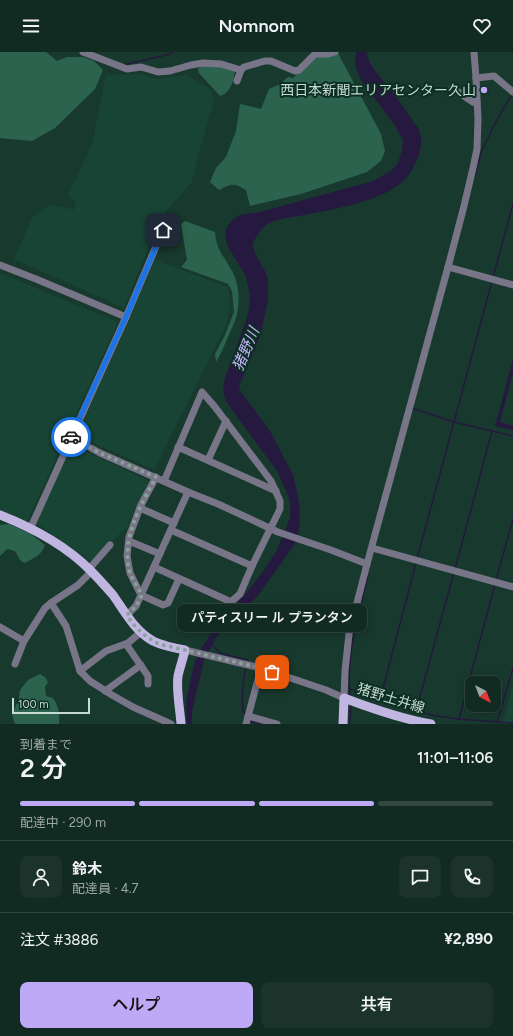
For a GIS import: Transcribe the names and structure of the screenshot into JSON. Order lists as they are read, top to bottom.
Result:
{
  "streets": {
    "main road": ["猪野土井線"]
  },
  "water": ["猪野川"],
  "places": ["西日本新聞エリアセンター久山", "パティスリー ル プランタン"],
  "scale_bar": "100 m",
  "north": "bottom right",
  "page": {
    "header": "Nomnom",
    "bubble": "パティスリー ル プランタン",
    "scale": "100 m",
    "heading": ["2 分", "到着まで", "11:01–11:06"],
    "panel": [
      "鈴木",
      "配達員 · 4.7",
      "注文 #3886",
      "¥2,890"
    ],
    "bar": "配達中 · 290 m",
    "buttons": ["ヘルプ", "共有"]
  }
}
